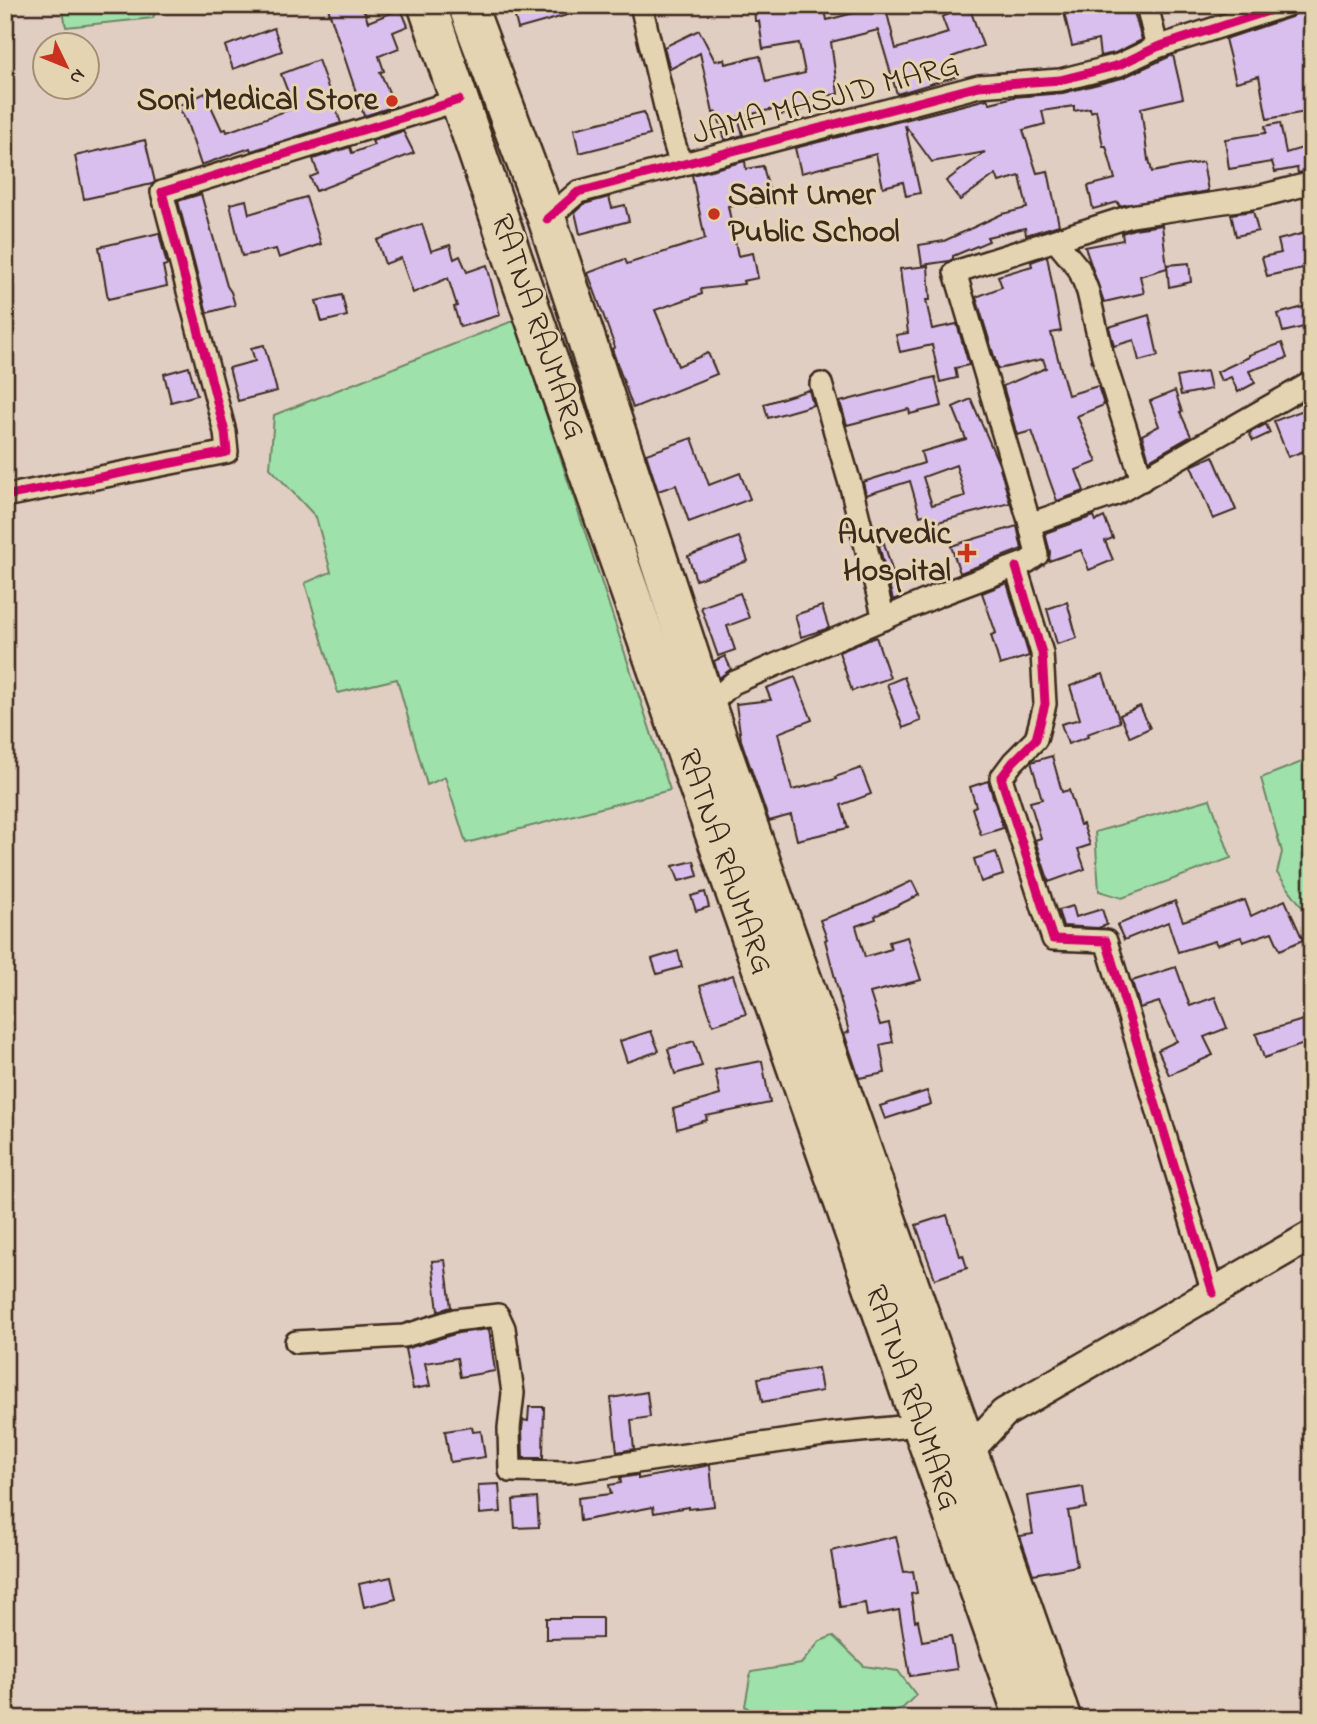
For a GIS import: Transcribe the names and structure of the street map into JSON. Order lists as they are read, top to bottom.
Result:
{
  "streets": {
    "highway": ["RATNA RAJMARG"],
    "street": ["JAMA MASJID MARG"]
  },
  "crossings": [
    ["JAMA MASJID MARG", "RATNA RAJMARG"]
  ],
  "places": {
    "other": ["Soni Medical Store", "Saint Umer Public School"],
    "health": ["Aurvedic Hospital"]
  },
  "north": "bottom right"
}
